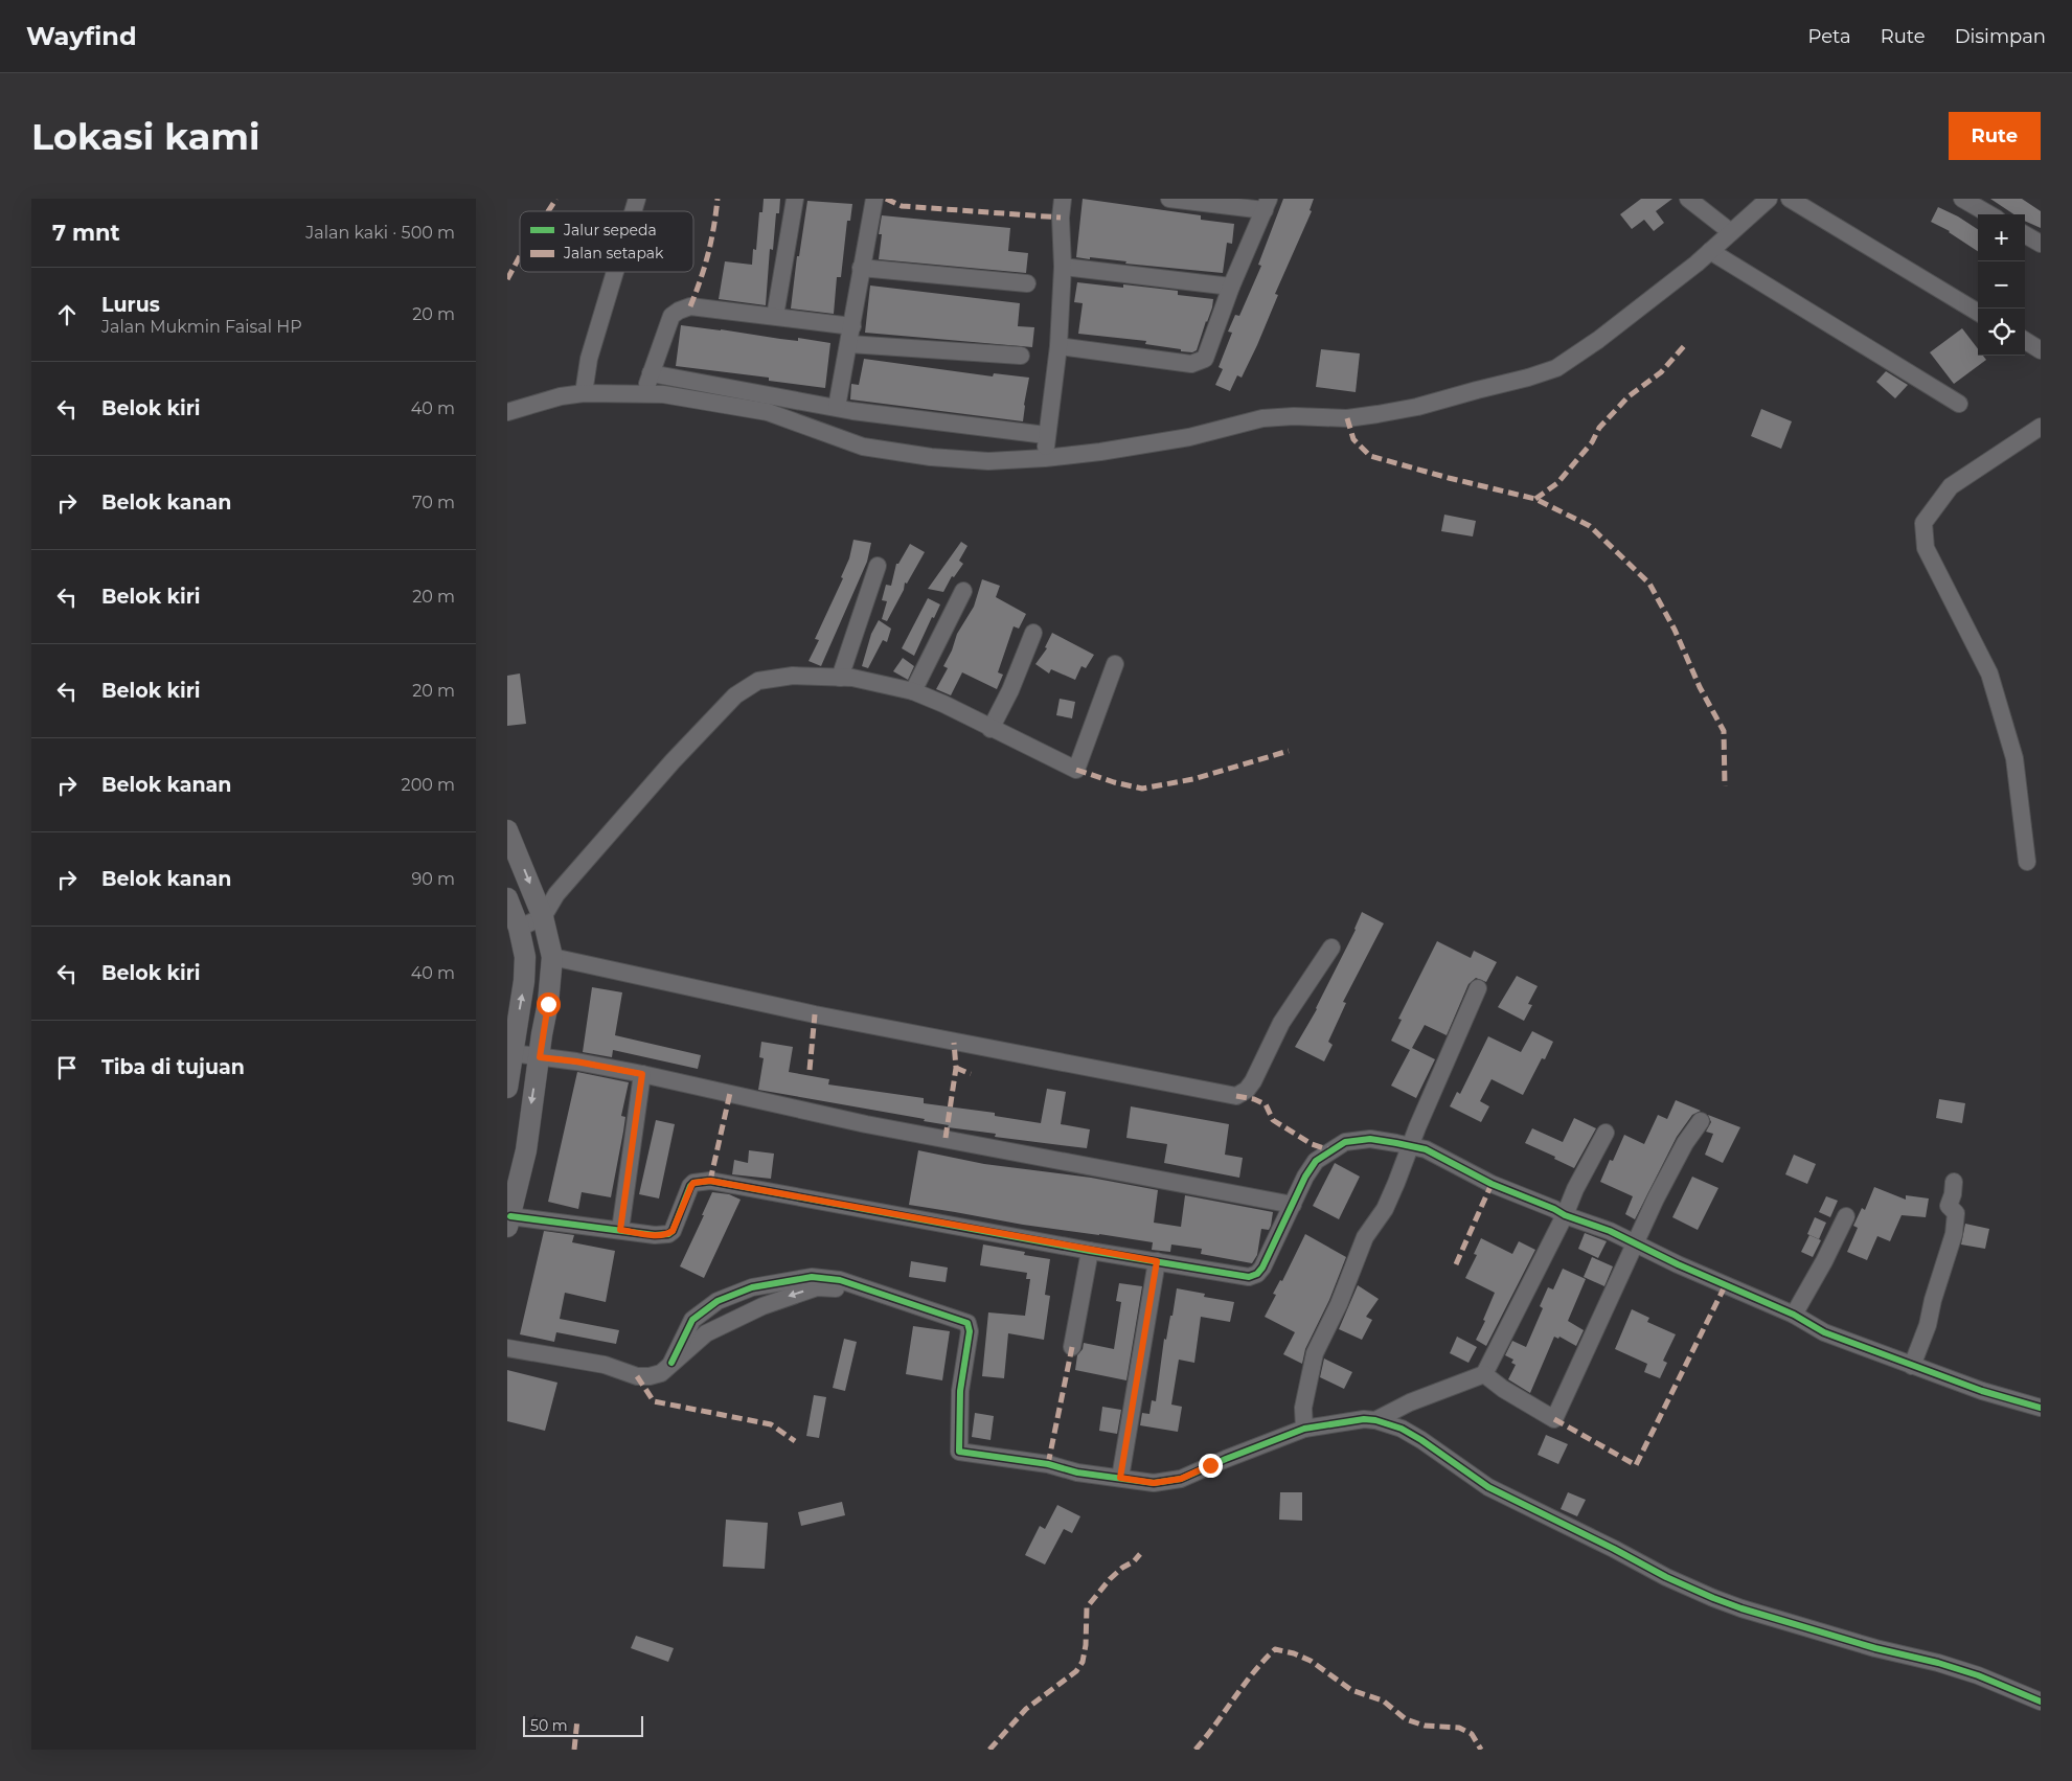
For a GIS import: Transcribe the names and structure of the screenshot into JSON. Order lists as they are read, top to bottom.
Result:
{
  "legend": ["Jalur sepeda", "Jalan setapak"],
  "scale_bar": "50 m",
  "page": {
    "header": "Wayfind",
    "nav": ["Peta", "Rute", "Disimpan"],
    "buttons": "Rute",
    "title": "Lokasi kami",
    "heading": ["7 mnt", "Jalan kaki · 500 m"],
    "map_buttons": ["+", "−"],
    "list": [
      ["Lurus", "Jalan Mukmin Faisal HP", "20 m"],
      ["Belok kiri", "40 m"],
      ["Belok kanan", "70 m"],
      ["Belok kiri", "20 m"],
      ["Belok kiri", "20 m"],
      ["Belok kanan", "200 m"],
      ["Belok kanan", "90 m"],
      ["Belok kiri", "40 m"],
      "Tiba di tujuan"
    ],
    "scale": "50 m"
  }
}
